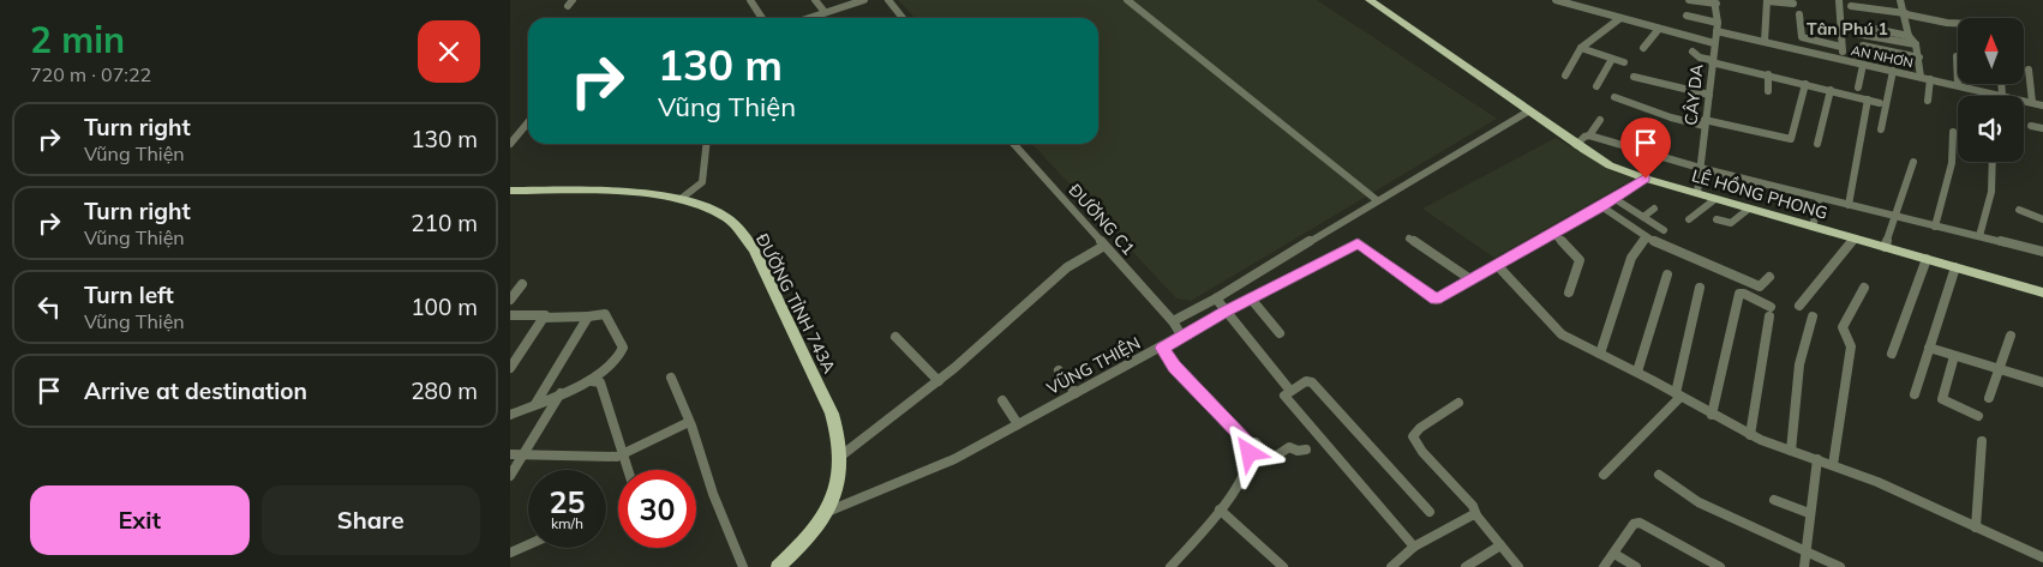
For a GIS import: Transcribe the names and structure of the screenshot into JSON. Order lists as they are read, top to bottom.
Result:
{
  "streets": {
    "main road": ["LÊ HỒNG PHONG", "ĐƯỜNG TỈNH 743A"],
    "street": [
      "AN NHƠN",
      "CÂY DA",
      "ĐƯỜNG C1",
      "VŨNG THIỆN"
    ]
  },
  "crossings": [
    ["AN NHƠN", "CÂY DA"],
    ["CÂY DA", "LÊ HỒNG PHONG"],
    ["LÊ HỒNG PHONG", "VŨNG THIỆN"],
    ["ĐƯỜNG C1", "VŨNG THIỆN"],
    ["ĐƯỜNG TỈNH 743A", "VŨNG THIỆN"]
  ],
  "districts": ["Tân Phú 1"],
  "north": "top",
  "page": {
    "heading": ["2 min", "720 m · 07:22"],
    "turn": ["130 m", "Vũng Thiện"],
    "list": [
      {
        "name": "Turn right",
        "note": "Vũng Thiện",
        "value": "130 m"
      },
      {
        "name": "Turn right",
        "note": "Vũng Thiện",
        "value": "210 m"
      },
      {
        "name": "Turn left",
        "note": "Vũng Thiện",
        "value": "100 m"
      },
      {
        "name": "Arrive at destination",
        "value": "280 m"
      }
    ],
    "speed": "25 km/h",
    "limit": "30",
    "buttons": ["Exit", "Share"]
  }
}
